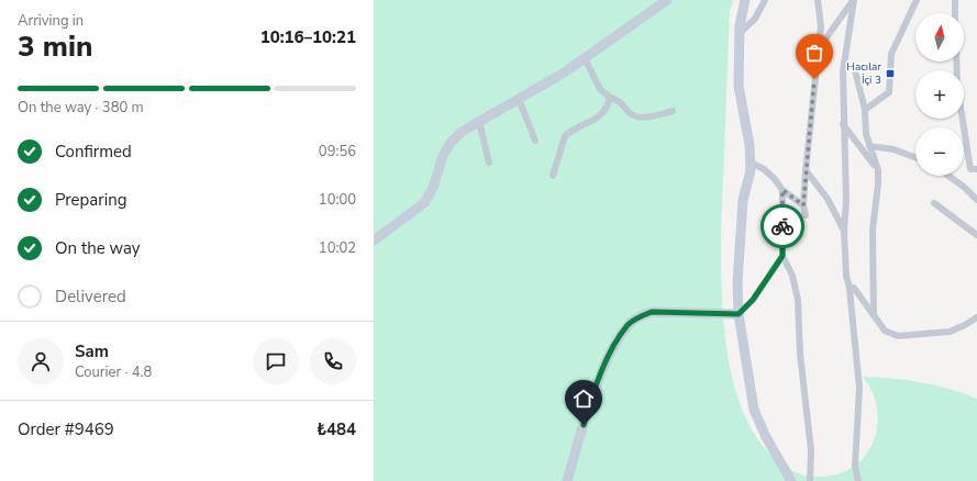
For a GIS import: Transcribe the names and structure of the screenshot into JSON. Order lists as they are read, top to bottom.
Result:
{
  "places": {
    "transit": ["Hacılar İçi 3"]
  },
  "north": "top",
  "page": {
    "heading": ["3 min", "Arriving in", "10:16–10:21"],
    "panel": [
      "Sam",
      "Courier · 4.8",
      "Order #9469",
      "₺484"
    ],
    "map_buttons": ["+", "−"],
    "bar": "On the way · 380 m",
    "list": [
      ["Confirmed", "09:56"],
      ["Preparing", "10:00"],
      ["On the way", "10:02"],
      "Delivered"
    ]
  }
}
